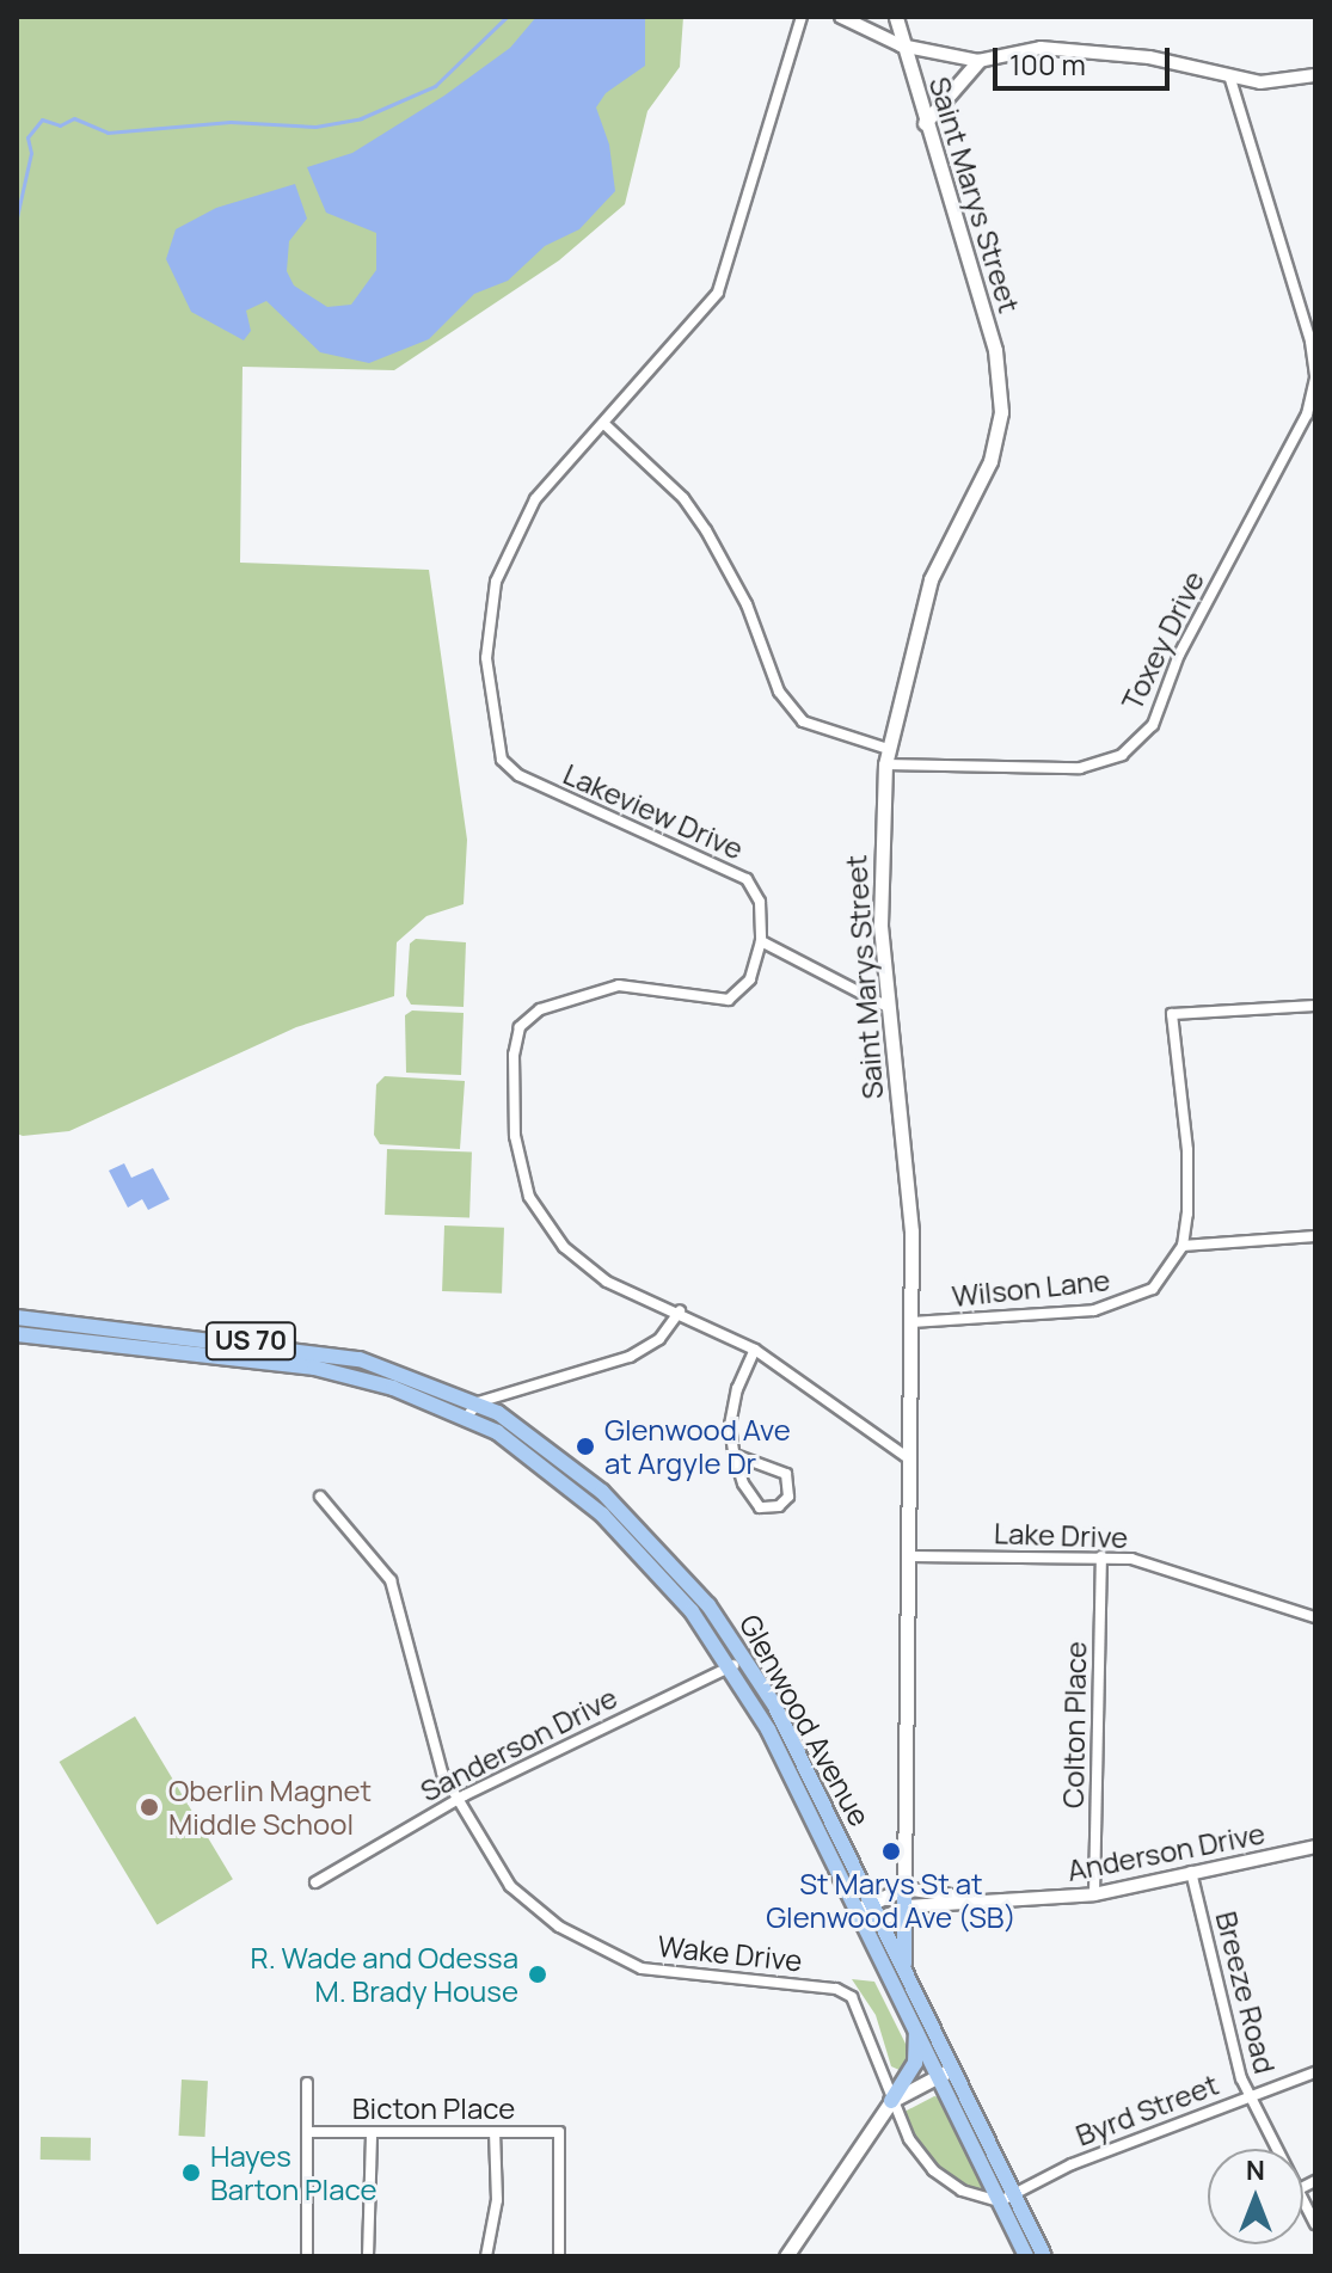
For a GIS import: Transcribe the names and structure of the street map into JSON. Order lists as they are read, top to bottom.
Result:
{
  "streets": {
    "main road": ["Saint Marys Street", "US 70", "Glenwood Avenue"],
    "street": [
      "Toxey Drive",
      "Lakeview Drive",
      "Wilson Lane",
      "Lake Drive",
      "Colton Place",
      "Sanderson Drive",
      "Anderson Drive",
      "Wake Drive",
      "Breeze Road",
      "Bicton Place",
      "Byrd Street"
    ]
  },
  "crossings": [
    ["Saint Marys Street", "Toxey Drive"],
    ["Saint Marys Street", "Lakeview Drive"],
    ["Saint Marys Street", "Wilson Lane"],
    ["Saint Marys Street", "Lake Drive"],
    ["Saint Marys Street", "Anderson Drive"],
    ["Toxey Drive", "Lakeview Drive"],
    ["Lake Drive", "Colton Place"],
    ["Glenwood Avenue", "Sanderson Drive"],
    ["Glenwood Avenue", "Wake Drive"],
    ["Glenwood Avenue", "Byrd Street"],
    ["Colton Place", "Anderson Drive"],
    ["Sanderson Drive", "Wake Drive"],
    ["Anderson Drive", "Breeze Road"],
    ["Wake Drive", "Byrd Street"],
    ["Breeze Road", "Byrd Street"]
  ],
  "places": [
    "Glenwood Ave at Argyle Dr",
    "Oberlin Magnet Middle School",
    "St Marys St at Glenwood Ave (SB)",
    "R. Wade and Odessa M. Brady House",
    "Hayes Barton Place"
  ],
  "scale_bar": "100 m",
  "north": "top"
}
